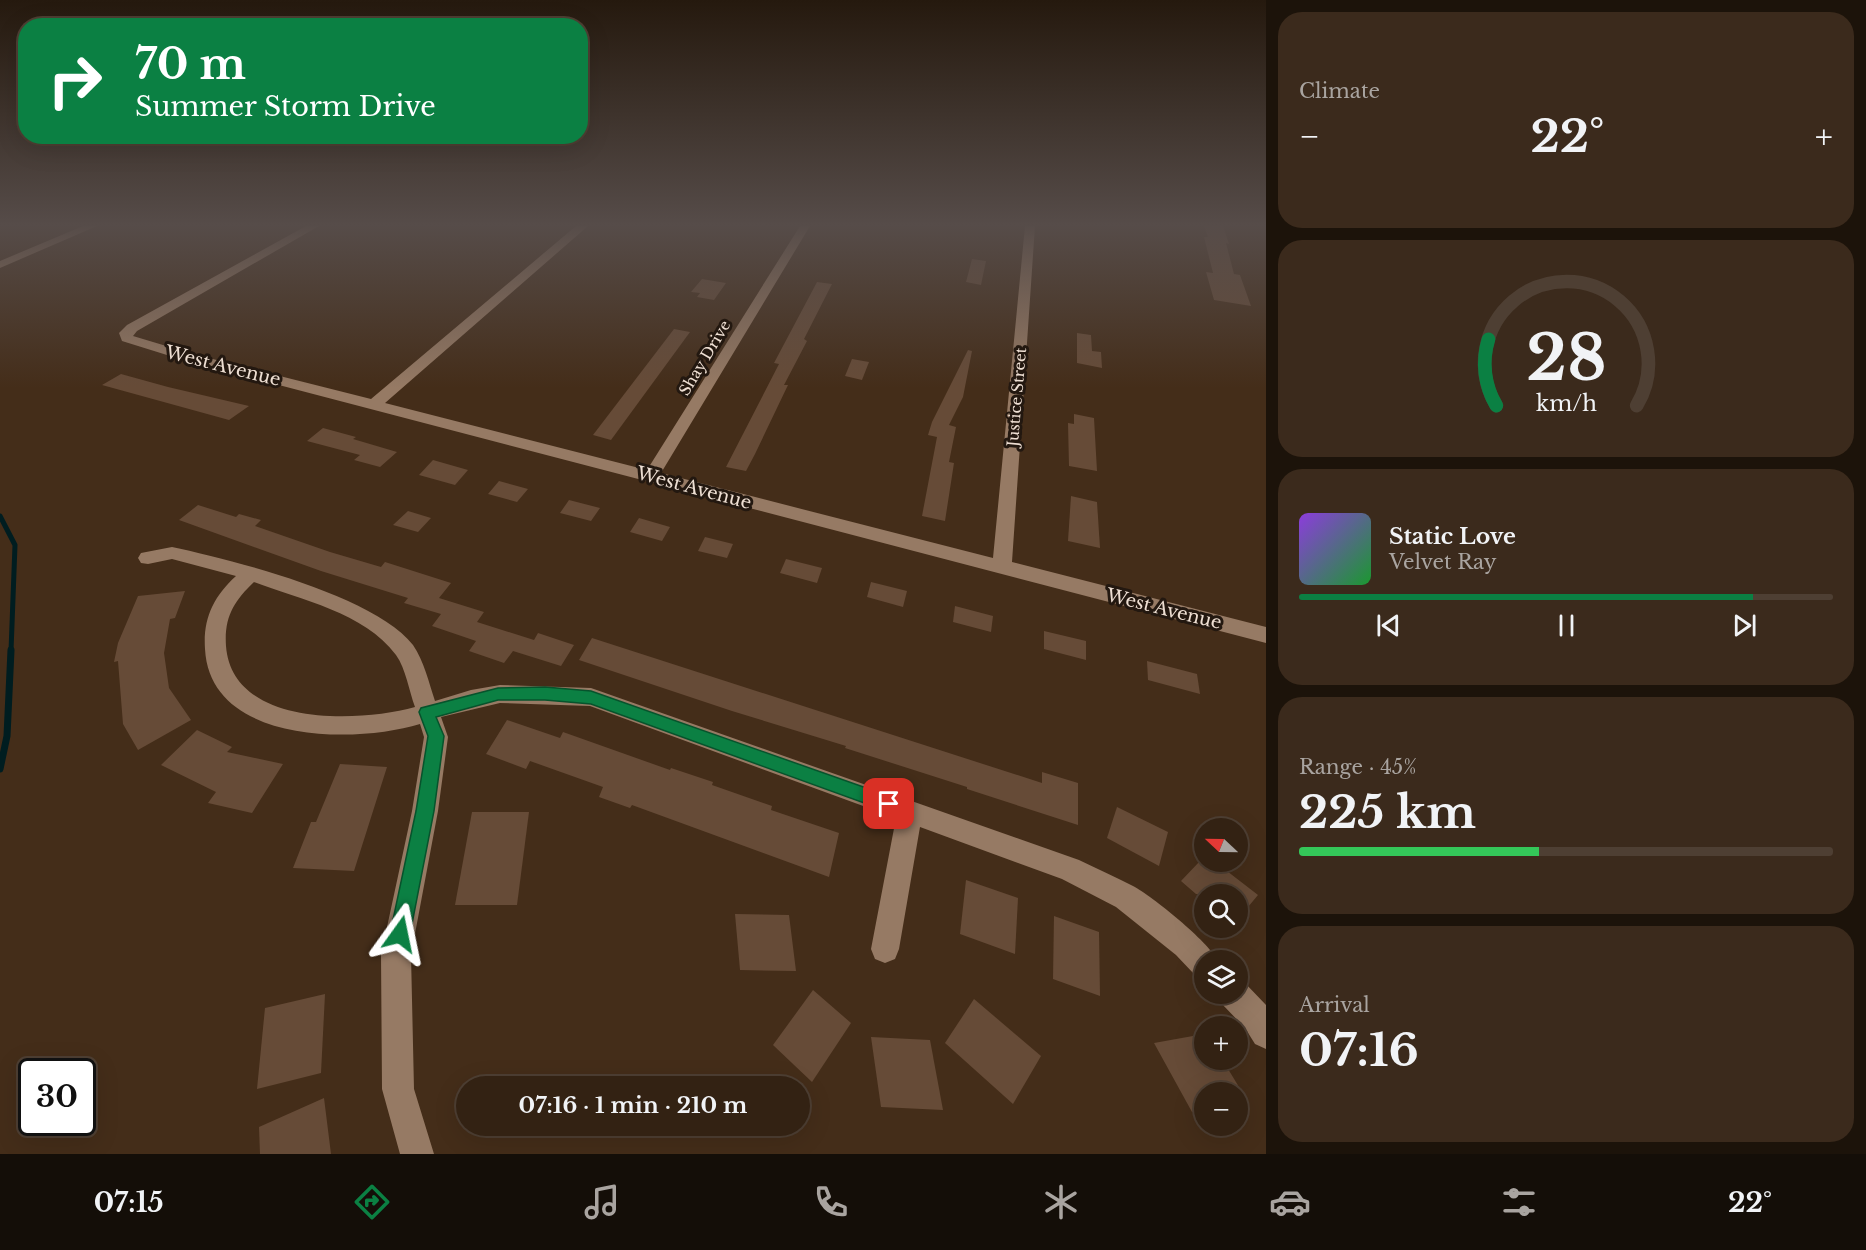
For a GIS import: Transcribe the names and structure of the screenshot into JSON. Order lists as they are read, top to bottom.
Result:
{
  "streets": {
    "street": ["Shay Drive", "West Avenue", "Justice Street"]
  },
  "crossings": [
    ["Shay Drive", "West Avenue"],
    ["West Avenue", "Justice Street"]
  ],
  "north": "left",
  "page": {
    "tile": [
      "Climate",
      ["Range · 45%", "225 km"],
      ["Arrival", "07:16"]
    ],
    "turn": ["70 m", "Summer Storm Drive"],
    "heat": ["−", "22°", "+"],
    "song": ["Static Love", "Velvet Ray"],
    "map_buttons": ["+", "−"],
    "limit": "30",
    "trip": "07:16 · 1 min · 210 m",
    "tabs": ["07:15", "22°"],
    "gauge": ["28", "km/h"]
  }
}
